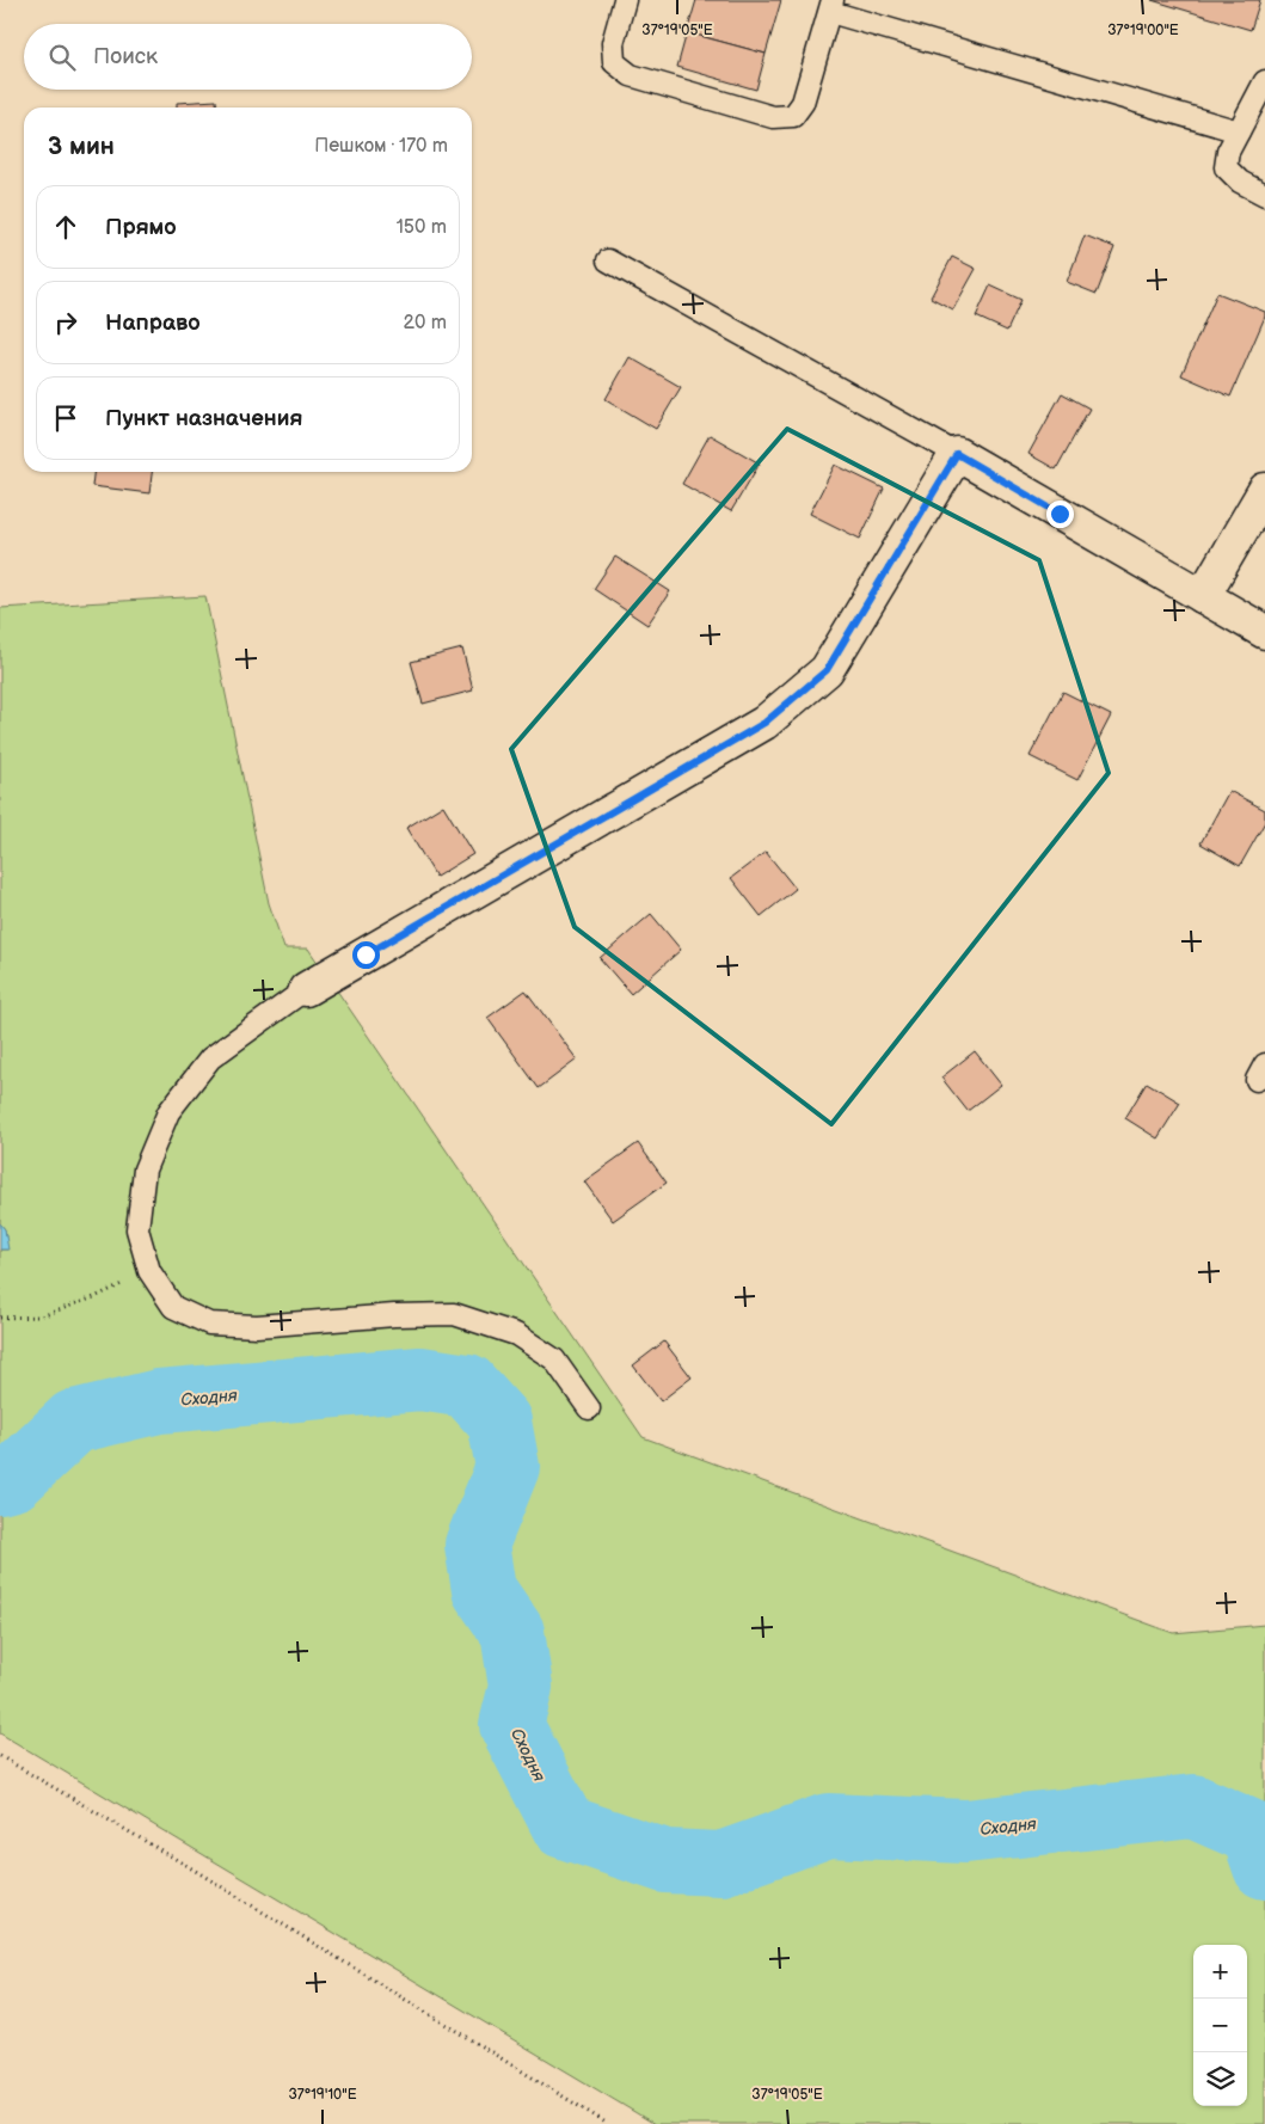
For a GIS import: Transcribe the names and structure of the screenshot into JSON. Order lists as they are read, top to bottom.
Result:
{
  "water": ["Сходня"],
  "page": {
    "search": "Поиск",
    "heading": ["3 мин", "Пешком · 170 m"],
    "list": [
      ["Прямо", "150 m"],
      ["Направо", "20 m"],
      "Пункт назначения"
    ],
    "map_buttons": ["+", "−"]
  },
  "coordinates": ["37°19'05\"E", "37°19'00\"E", "37°19'10\"E"]
}
